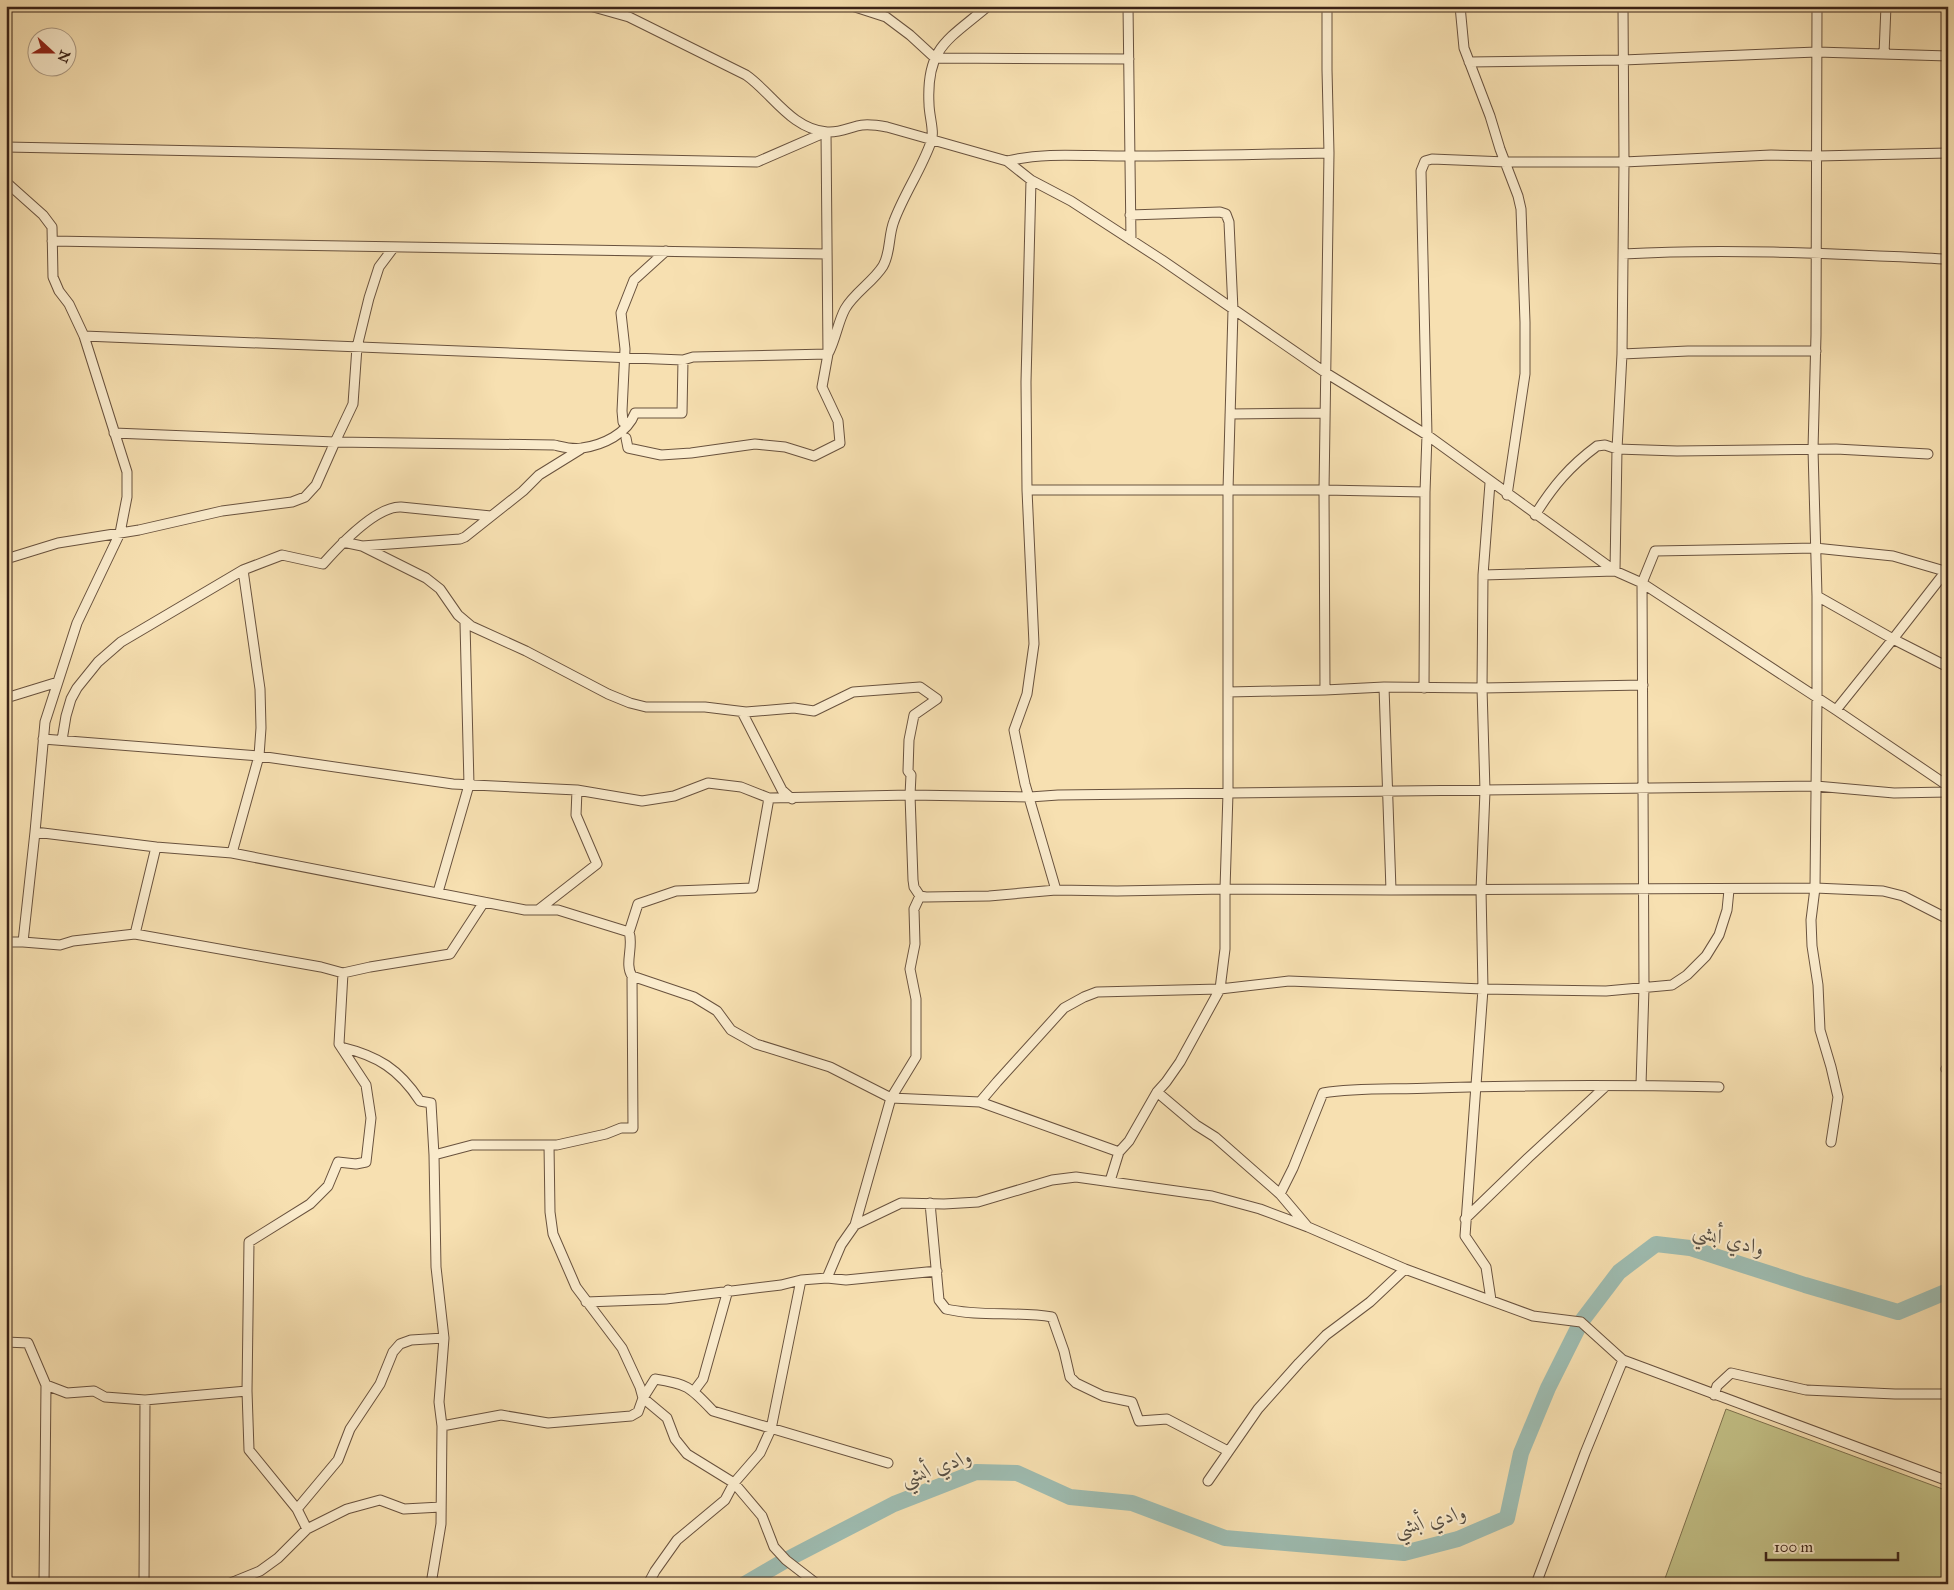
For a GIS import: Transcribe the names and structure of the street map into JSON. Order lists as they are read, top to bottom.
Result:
{
  "water": ["وادي أبشي"],
  "scale_bar": "100 m",
  "north": "right"
}
